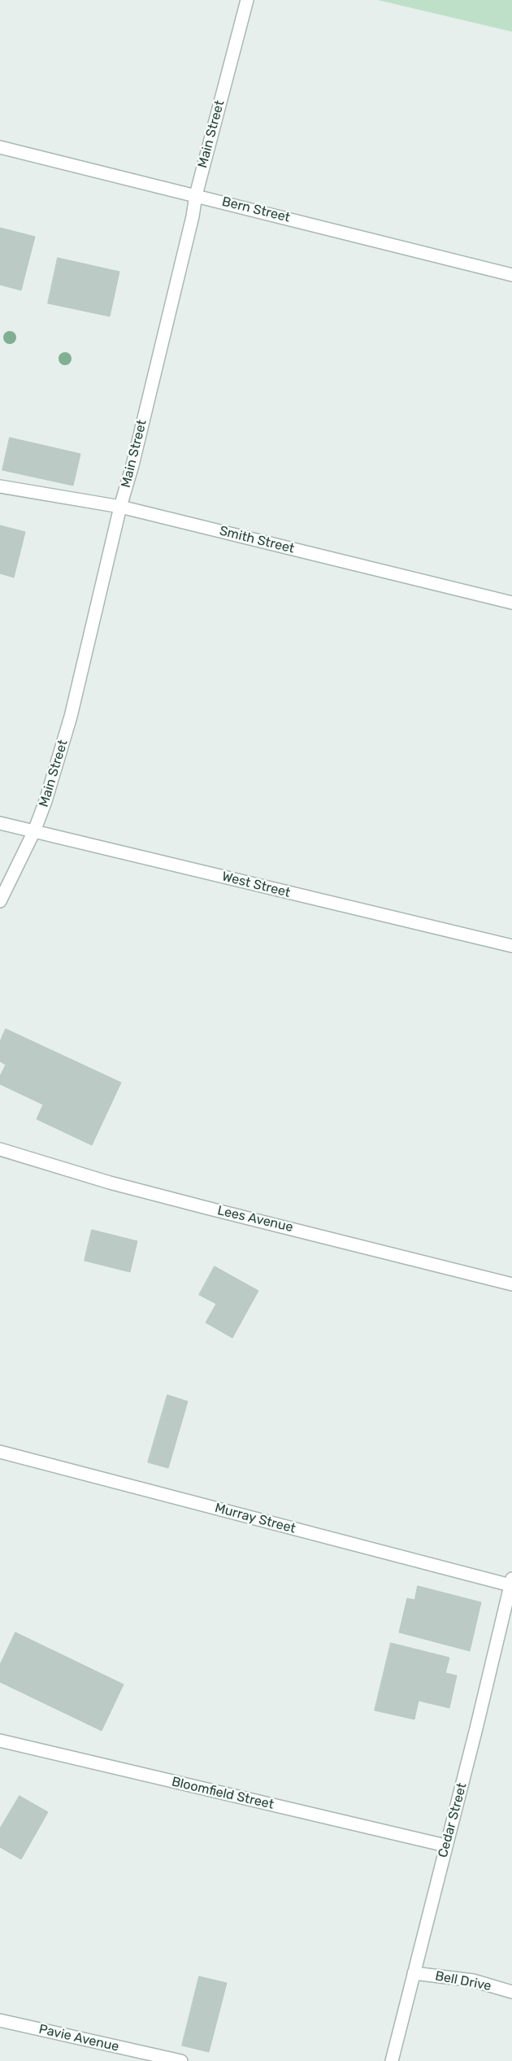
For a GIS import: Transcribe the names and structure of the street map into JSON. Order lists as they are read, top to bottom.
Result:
{
  "streets": {
    "street": [
      "Main Street",
      "Bern Street",
      "Smith Street",
      "West Street",
      "Lees Avenue",
      "Murray Street",
      "Bloomfield Street",
      "Cedar Street",
      "Bell Drive",
      "Pavie Avenue"
    ]
  },
  "crossings": [
    ["Main Street", "Bern Street"],
    ["Main Street", "Smith Street"],
    ["Main Street", "West Street"],
    ["Murray Street", "Cedar Street"],
    ["Bloomfield Street", "Cedar Street"],
    ["Cedar Street", "Bell Drive"]
  ]
}
